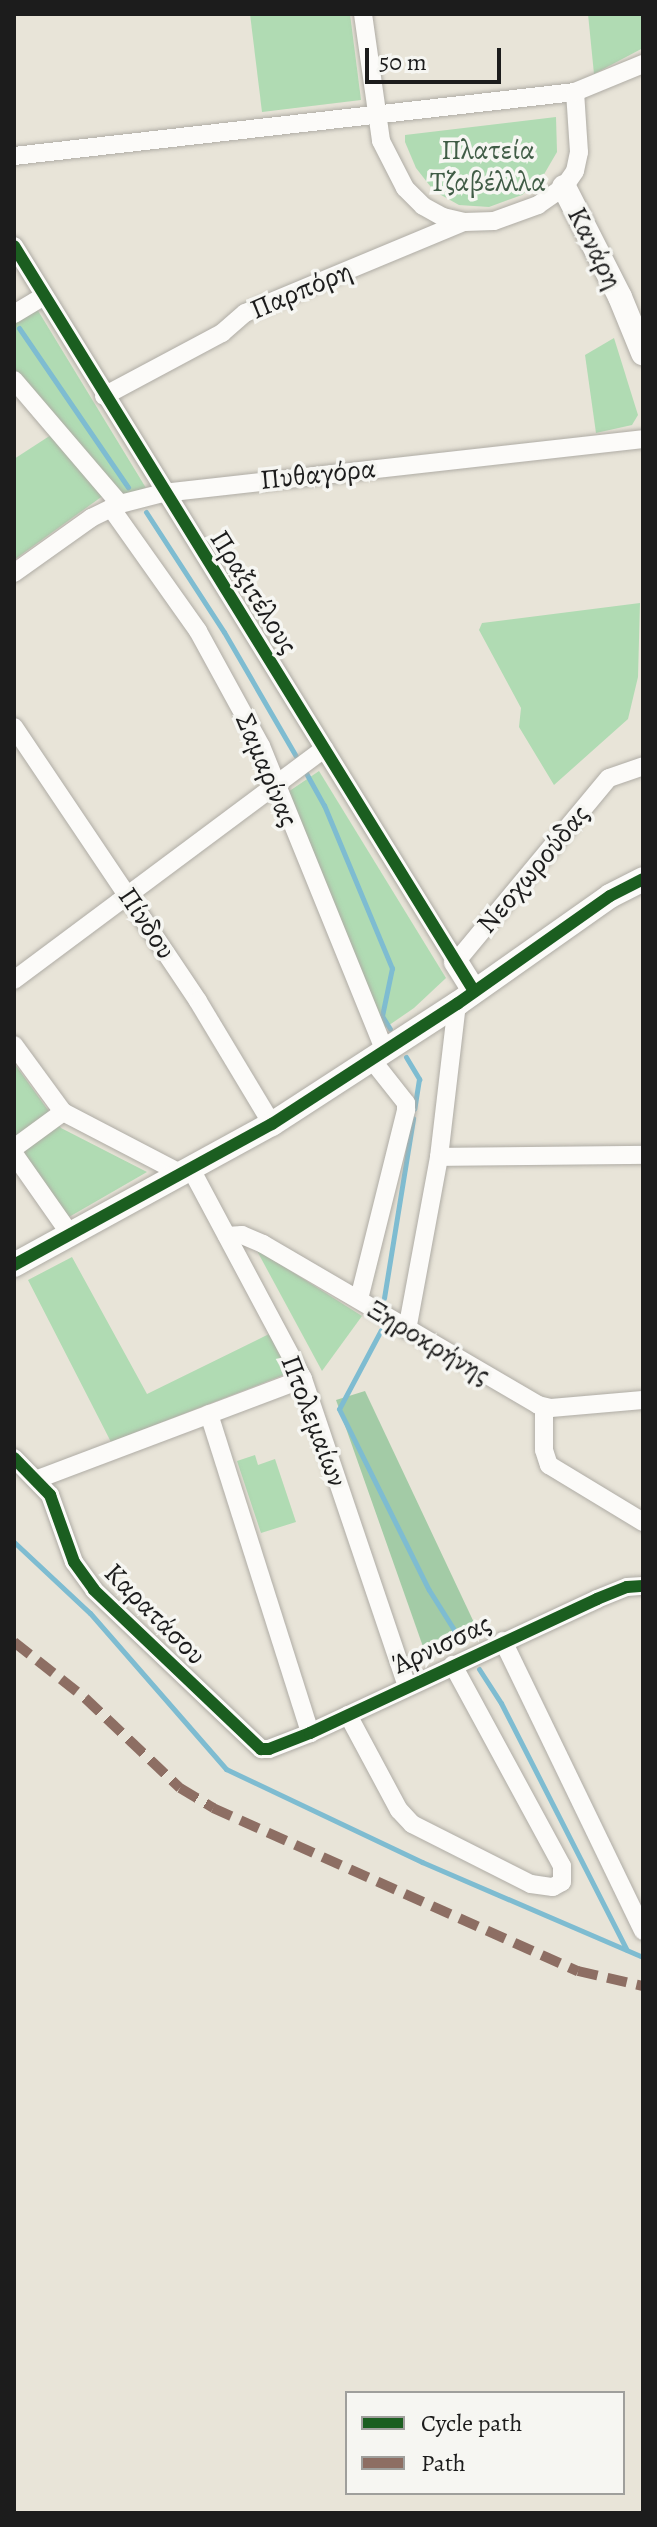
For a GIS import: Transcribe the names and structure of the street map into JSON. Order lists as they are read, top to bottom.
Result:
{
  "streets": {
    "street": [
      "Κανάρη",
      "Παρπόρη",
      "Πυθαγόρα",
      "Πραξιτέλους",
      "Σαμαρίνας",
      "Νεοχωρούδας",
      "Πίνδου",
      "Ξηροκρήνης",
      "Πτολεμαίων",
      "Καρατάσου",
      "Άρνισσας"
    ]
  },
  "crossings": [
    ["Παρπόρη", "Πραξιτέλους"],
    ["Πυθαγόρα", "Πραξιτέλους"],
    ["Πυθαγόρα", "Σαμαρίνας"],
    ["Πραξιτέλους", "Νεοχωρούδας"],
    ["Σαμαρίνας", "Ξηροκρήνης"],
    ["Ξηροκρήνης", "Πτολεμαίων"],
    ["Πτολεμαίων", "Άρνισσας"],
    ["Καρατάσου", "Άρνισσας"]
  ],
  "parks": ["Πλατεία Τζαβέλλλα"],
  "legend": ["Cycle path", "Path"],
  "scale_bar": "50 m"
}
